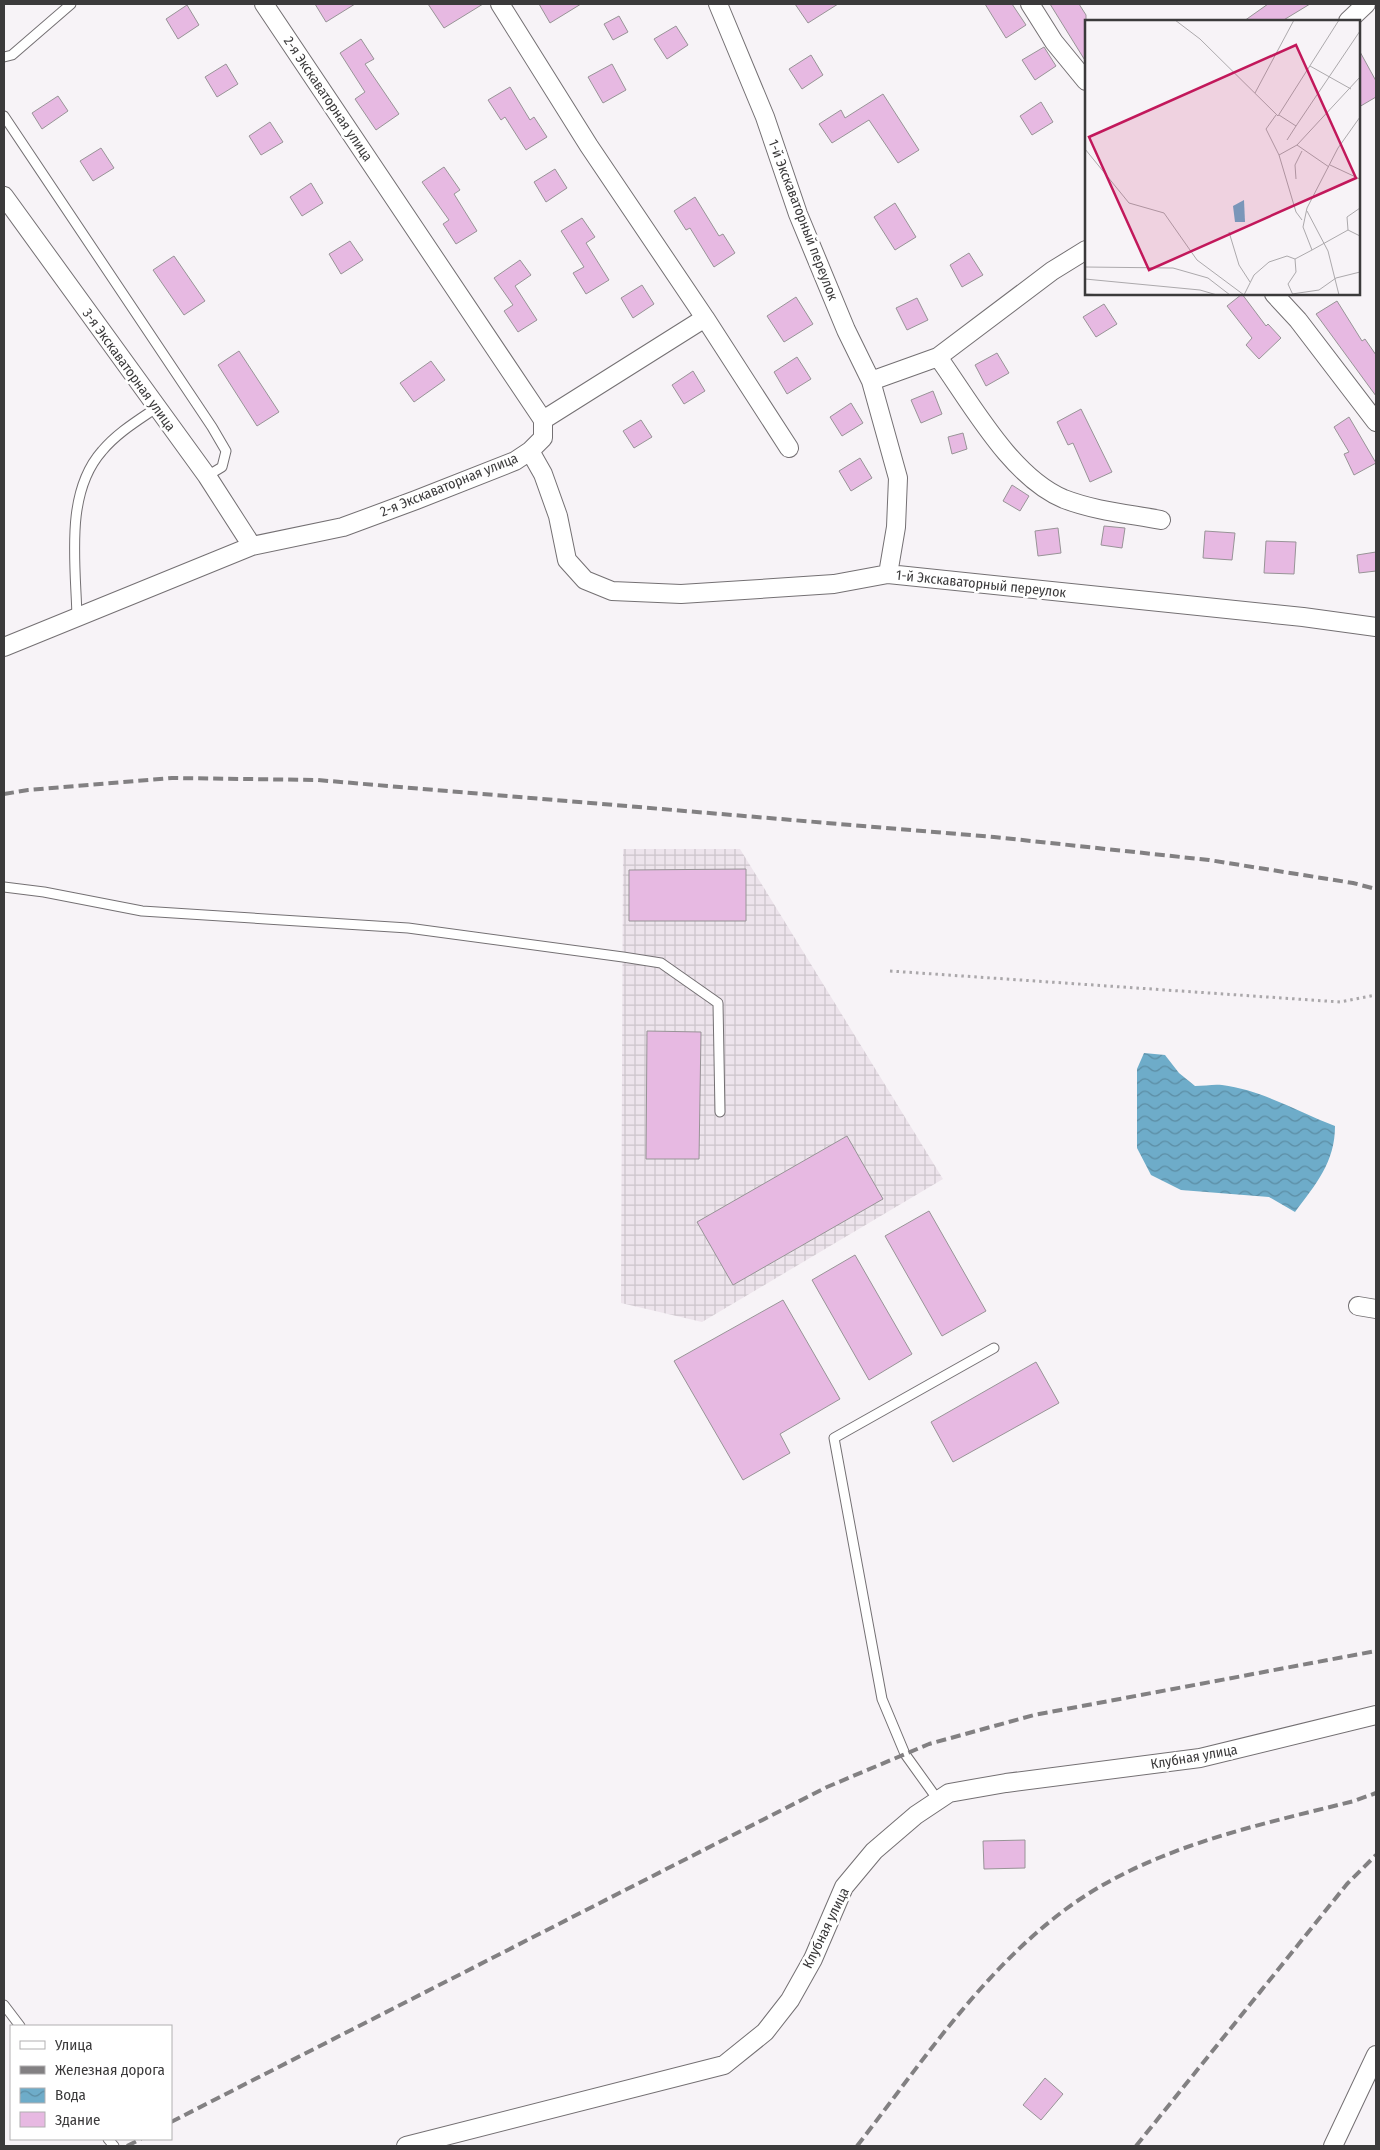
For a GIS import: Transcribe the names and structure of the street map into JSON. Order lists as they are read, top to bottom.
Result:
{
  "streets": {
    "street": [
      "2-я Экскаваторная улица",
      "1-й Экскаваторный переулок",
      "3-я Экскаваторная улица",
      "Клубная улица"
    ]
  },
  "crossings": [
    ["2-я Экскаваторная улица", "3-я Экскаваторная улица"]
  ],
  "legend": [
    "Улица",
    "Железная дорога",
    "Вода",
    "Здание"
  ]
}
